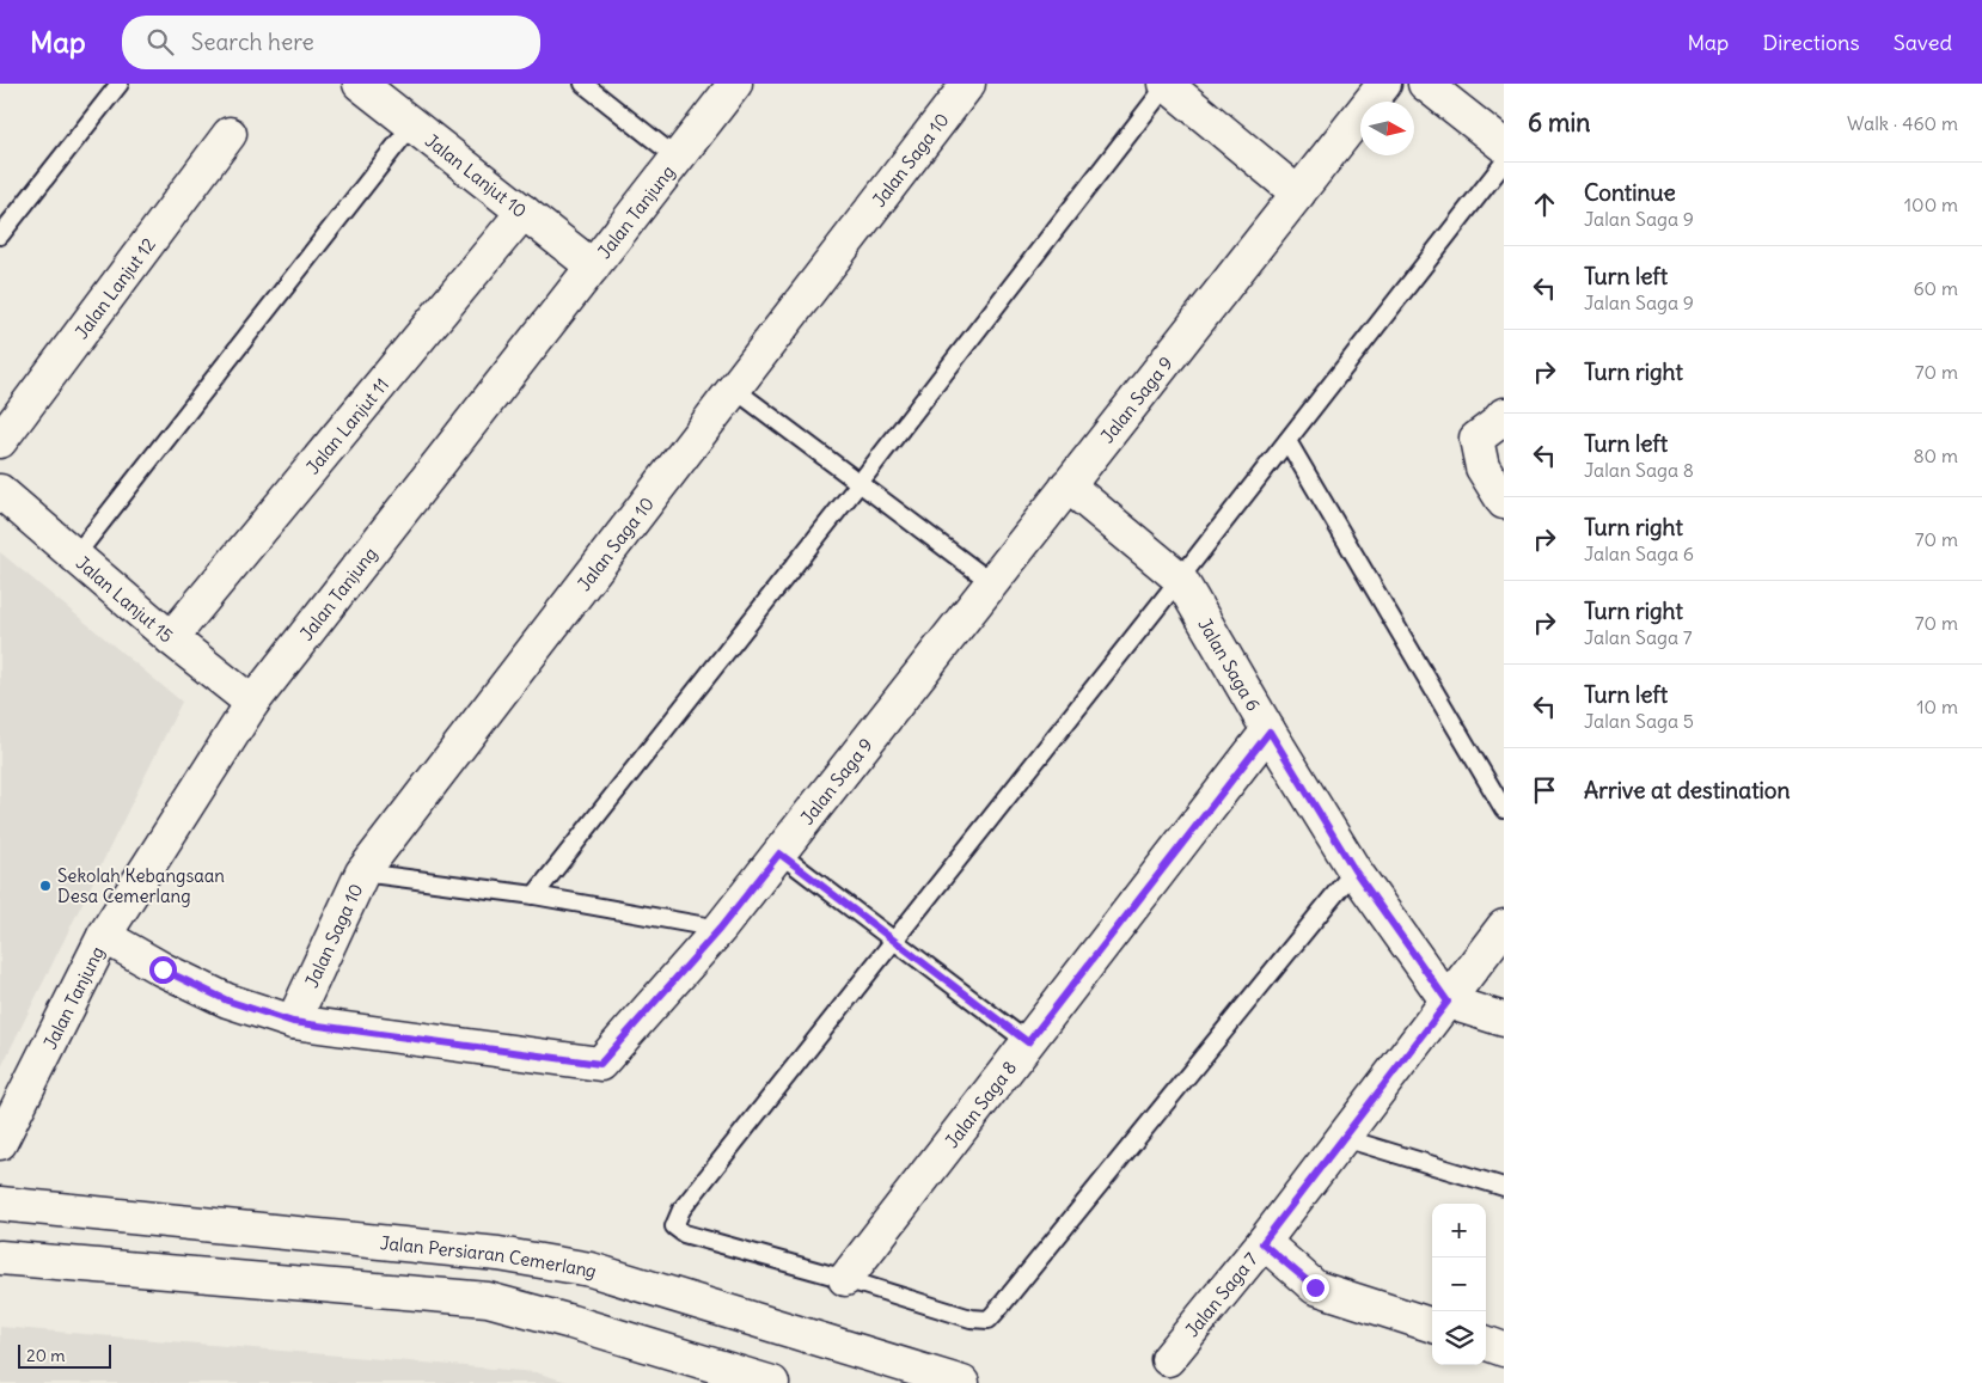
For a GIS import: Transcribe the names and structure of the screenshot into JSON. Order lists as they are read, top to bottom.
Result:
{
  "streets": {
    "street": [
      "Jalan Saga 10",
      "Jalan Lanjut 10",
      "Jalan Tanjung",
      "Jalan Lanjut 12",
      "Jalan Saga 9",
      "Jalan Lanjut 11",
      "Jalan Lanjut 15",
      "Jalan Saga 6",
      "Jalan Saga 8",
      "Jalan Persiaran Cemerlang",
      "Jalan Saga 7"
    ]
  },
  "crossings": [
    ["Jalan Saga 10", "Jalan Saga 9"],
    ["Jalan Lanjut 10", "Jalan Tanjung"],
    ["Jalan Lanjut 10", "Jalan Lanjut 11"],
    ["Jalan Tanjung", "Jalan Saga 9"],
    ["Jalan Tanjung", "Jalan Lanjut 15"],
    ["Jalan Saga 9", "Jalan Saga 6"],
    ["Jalan Lanjut 11", "Jalan Lanjut 15"],
    ["Jalan Saga 6", "Jalan Saga 8"],
    ["Jalan Saga 6", "Jalan Saga 7"]
  ],
  "places": ["Sekolah Kebangsaan Desa Cemerlang"],
  "scale_bar": "20 m",
  "north": "right",
  "page": {
    "header": "Map",
    "search": "Search here",
    "nav": ["Map", "Directions", "Saved"],
    "heading": ["6 min", "Walk · 460 m"],
    "list": [
      ["Continue", "Jalan Saga 9", "100 m"],
      ["Turn left", "Jalan Saga 9", "60 m"],
      ["Turn right", "70 m"],
      ["Turn left", "Jalan Saga 8", "80 m"],
      ["Turn right", "Jalan Saga 6", "70 m"],
      ["Turn right", "Jalan Saga 7", "70 m"],
      ["Turn left", "Jalan Saga 5", "10 m"],
      "Arrive at destination"
    ],
    "map_buttons": ["+", "−"],
    "scale": "20 m"
  }
}
